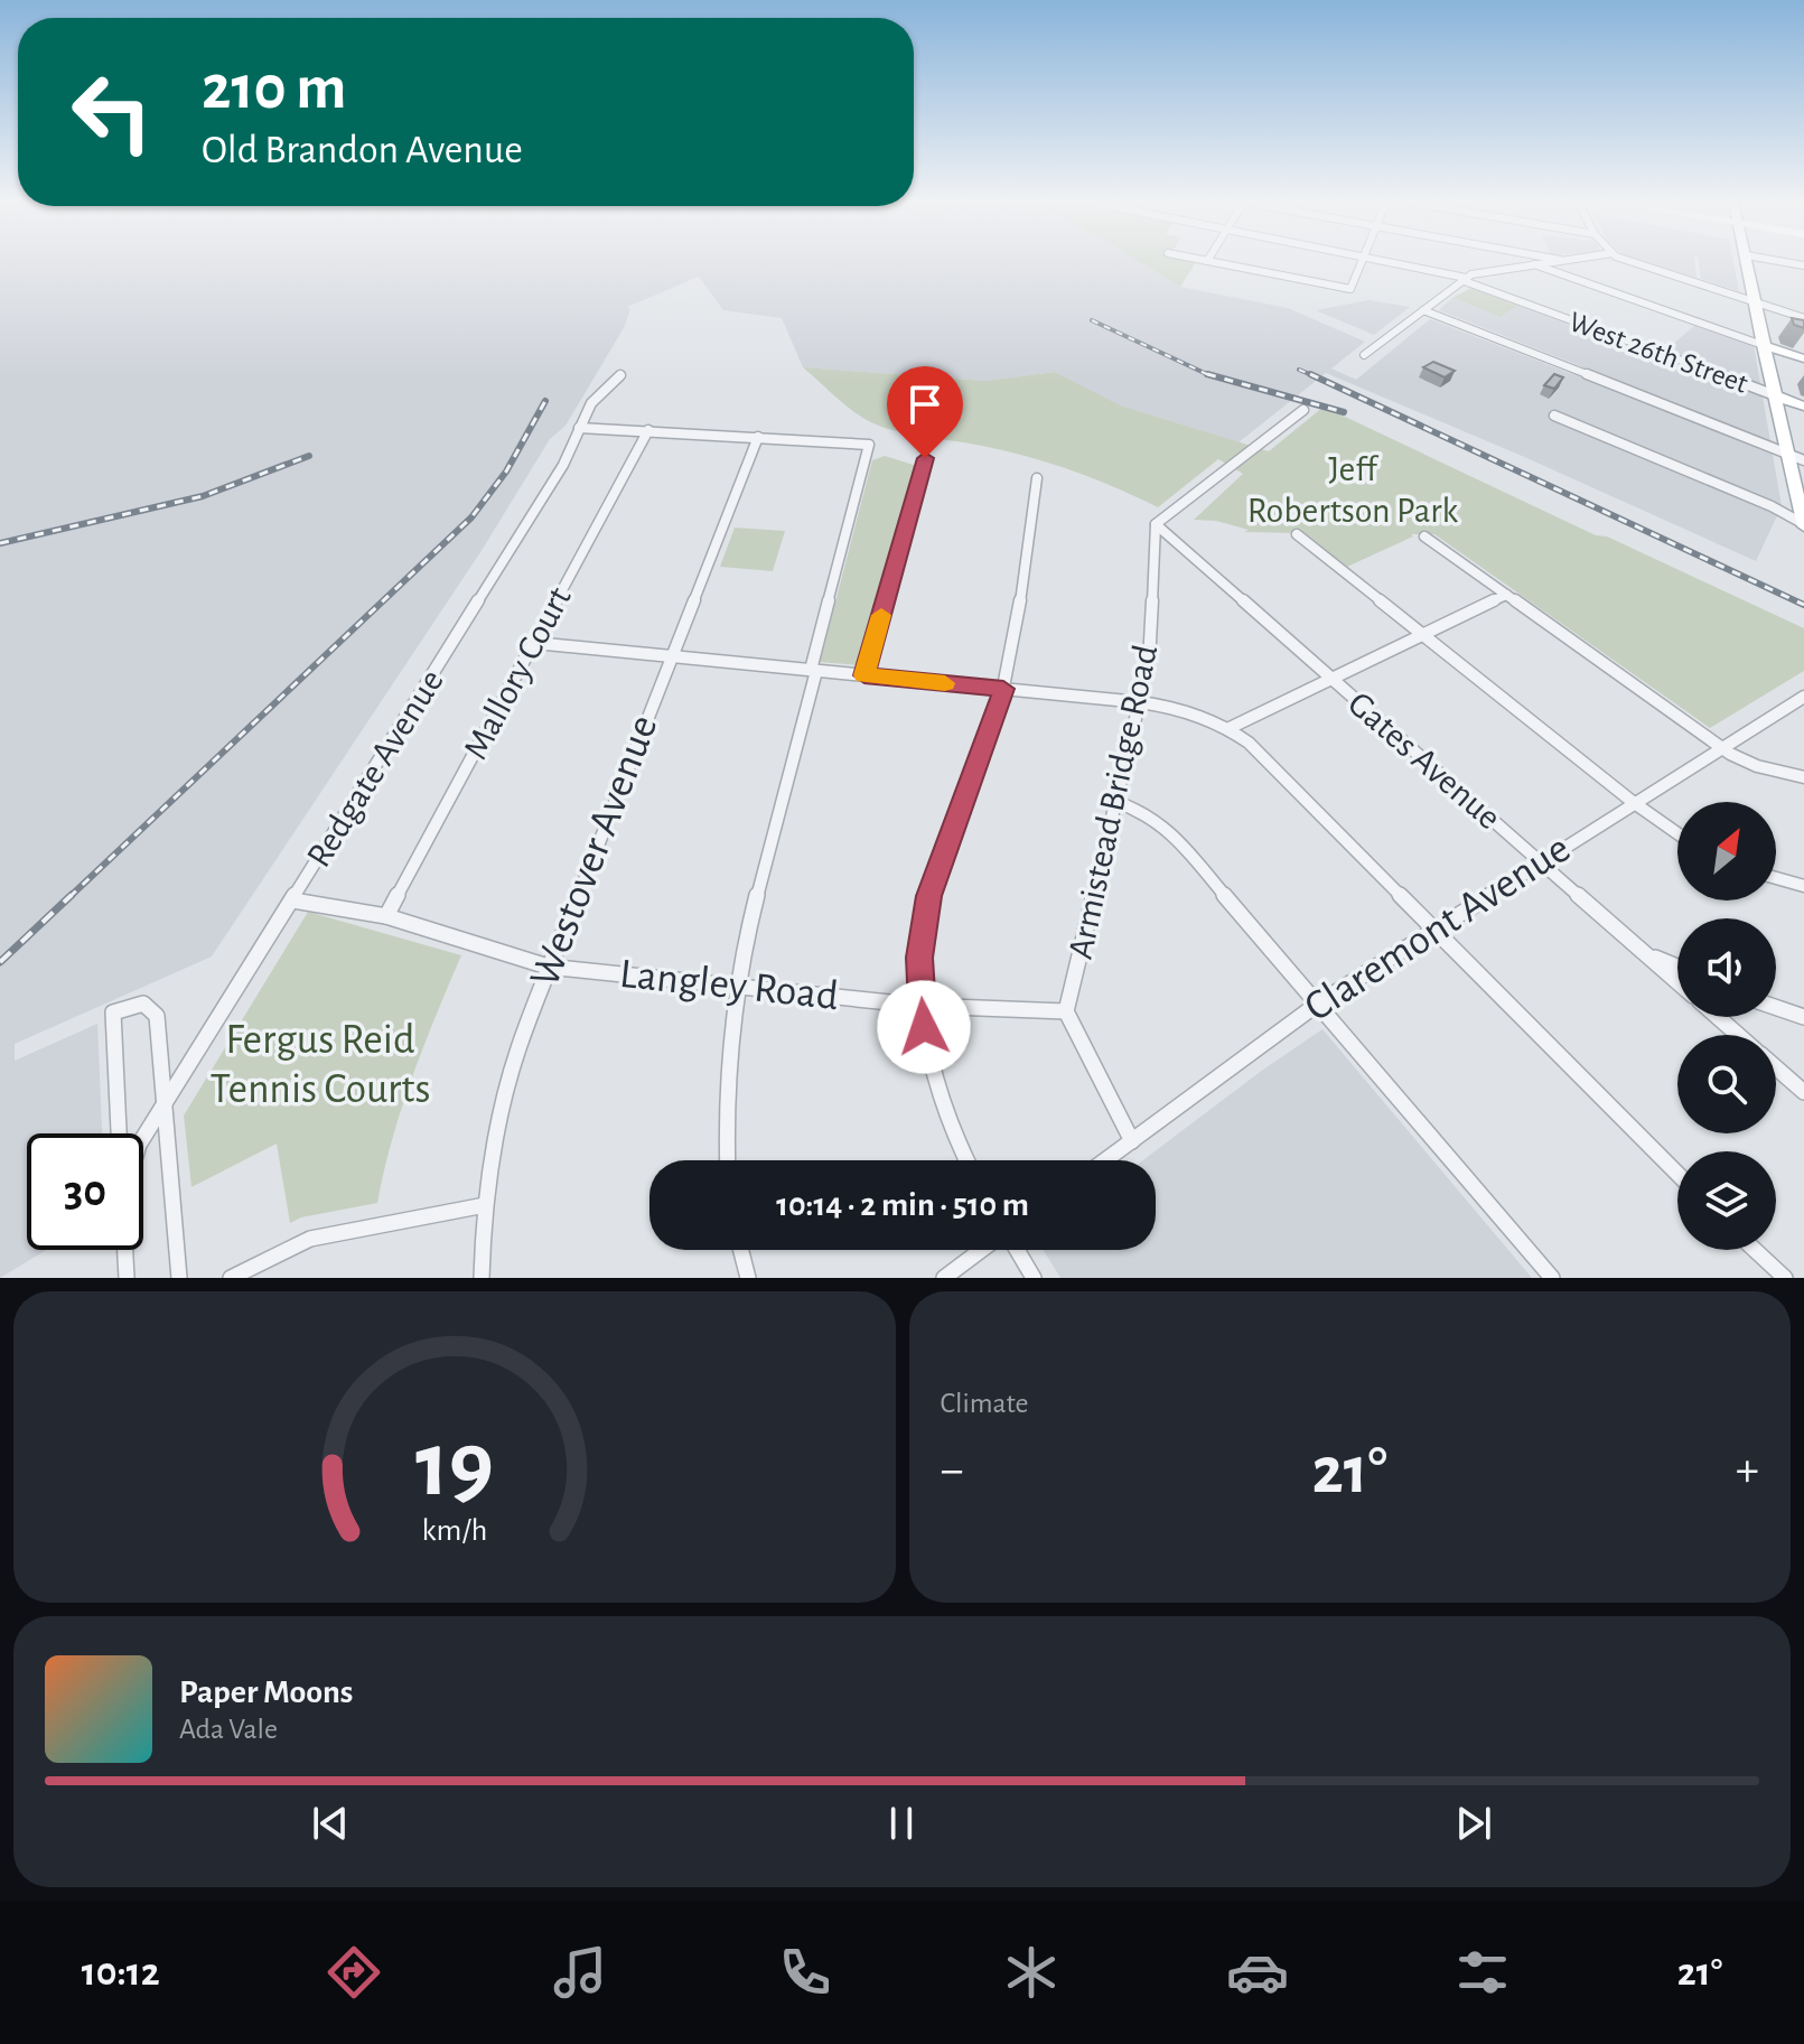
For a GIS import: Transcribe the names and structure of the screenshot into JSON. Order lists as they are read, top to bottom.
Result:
{
  "streets": {
    "main road": ["West 26th Street"],
    "street": [
      "Mallory Court",
      "Gates Avenue",
      "Redgate Avenue",
      "Armistead Bridge Road",
      "Westover Avenue",
      "Claremont Avenue",
      "Langley Road"
    ]
  },
  "crossings": [
    ["Mallory Court", "Langley Road"],
    ["Gates Avenue", "Armistead Bridge Road"],
    ["Gates Avenue", "Claremont Avenue"],
    ["Redgate Avenue", "Langley Road"],
    ["Armistead Bridge Road", "Langley Road"],
    ["Westover Avenue", "Langley Road"]
  ],
  "parks": ["Jeff Robertson Park", "Fergus Reid Tennis Courts"],
  "north": "top right",
  "page": {
    "turn": ["210 m", "Old Brandon Avenue"],
    "limit": "30",
    "trip": "10:14 · 2 min · 510 m",
    "tile": "Climate",
    "heat": ["−", "21°", "+"],
    "song": ["Paper Moons", "Ada Vale"],
    "tabs": ["10:12", "21°"],
    "gauge": ["19", "km/h"]
  }
}
